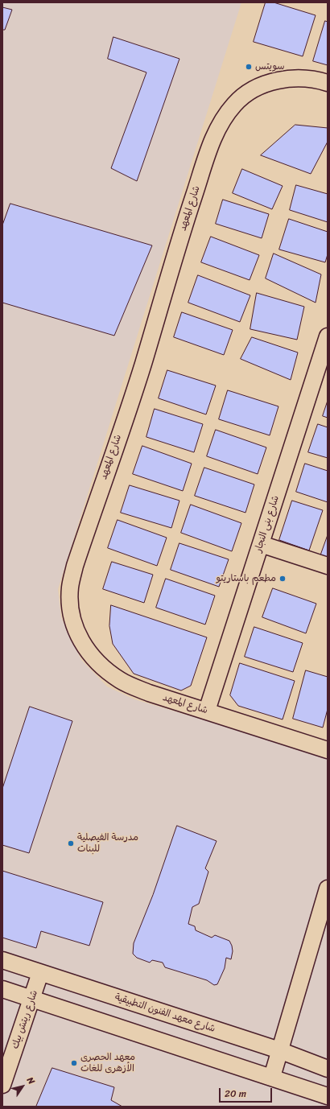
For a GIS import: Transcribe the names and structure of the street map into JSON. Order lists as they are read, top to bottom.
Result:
{
  "streets": {
    "street": [
      "شارع المعهد",
      "شارع بنى النجار",
      "شارع معهد الفنون التطبيقية",
      "شارع ريتش بيك"
    ]
  },
  "crossings": [
    ["شارع المعهد", "شارع بنى النجار"],
    ["شارع معهد الفنون التطبيقية", "شارع ريتش بيك"]
  ],
  "places": [
    "سويتس",
    "مطعم باستاريتو",
    "مدرسة الفيصلية للبنات",
    "معهد الحصرى الأزهرى للغات"
  ],
  "scale_bar": "20 m",
  "north": "top right"
}
